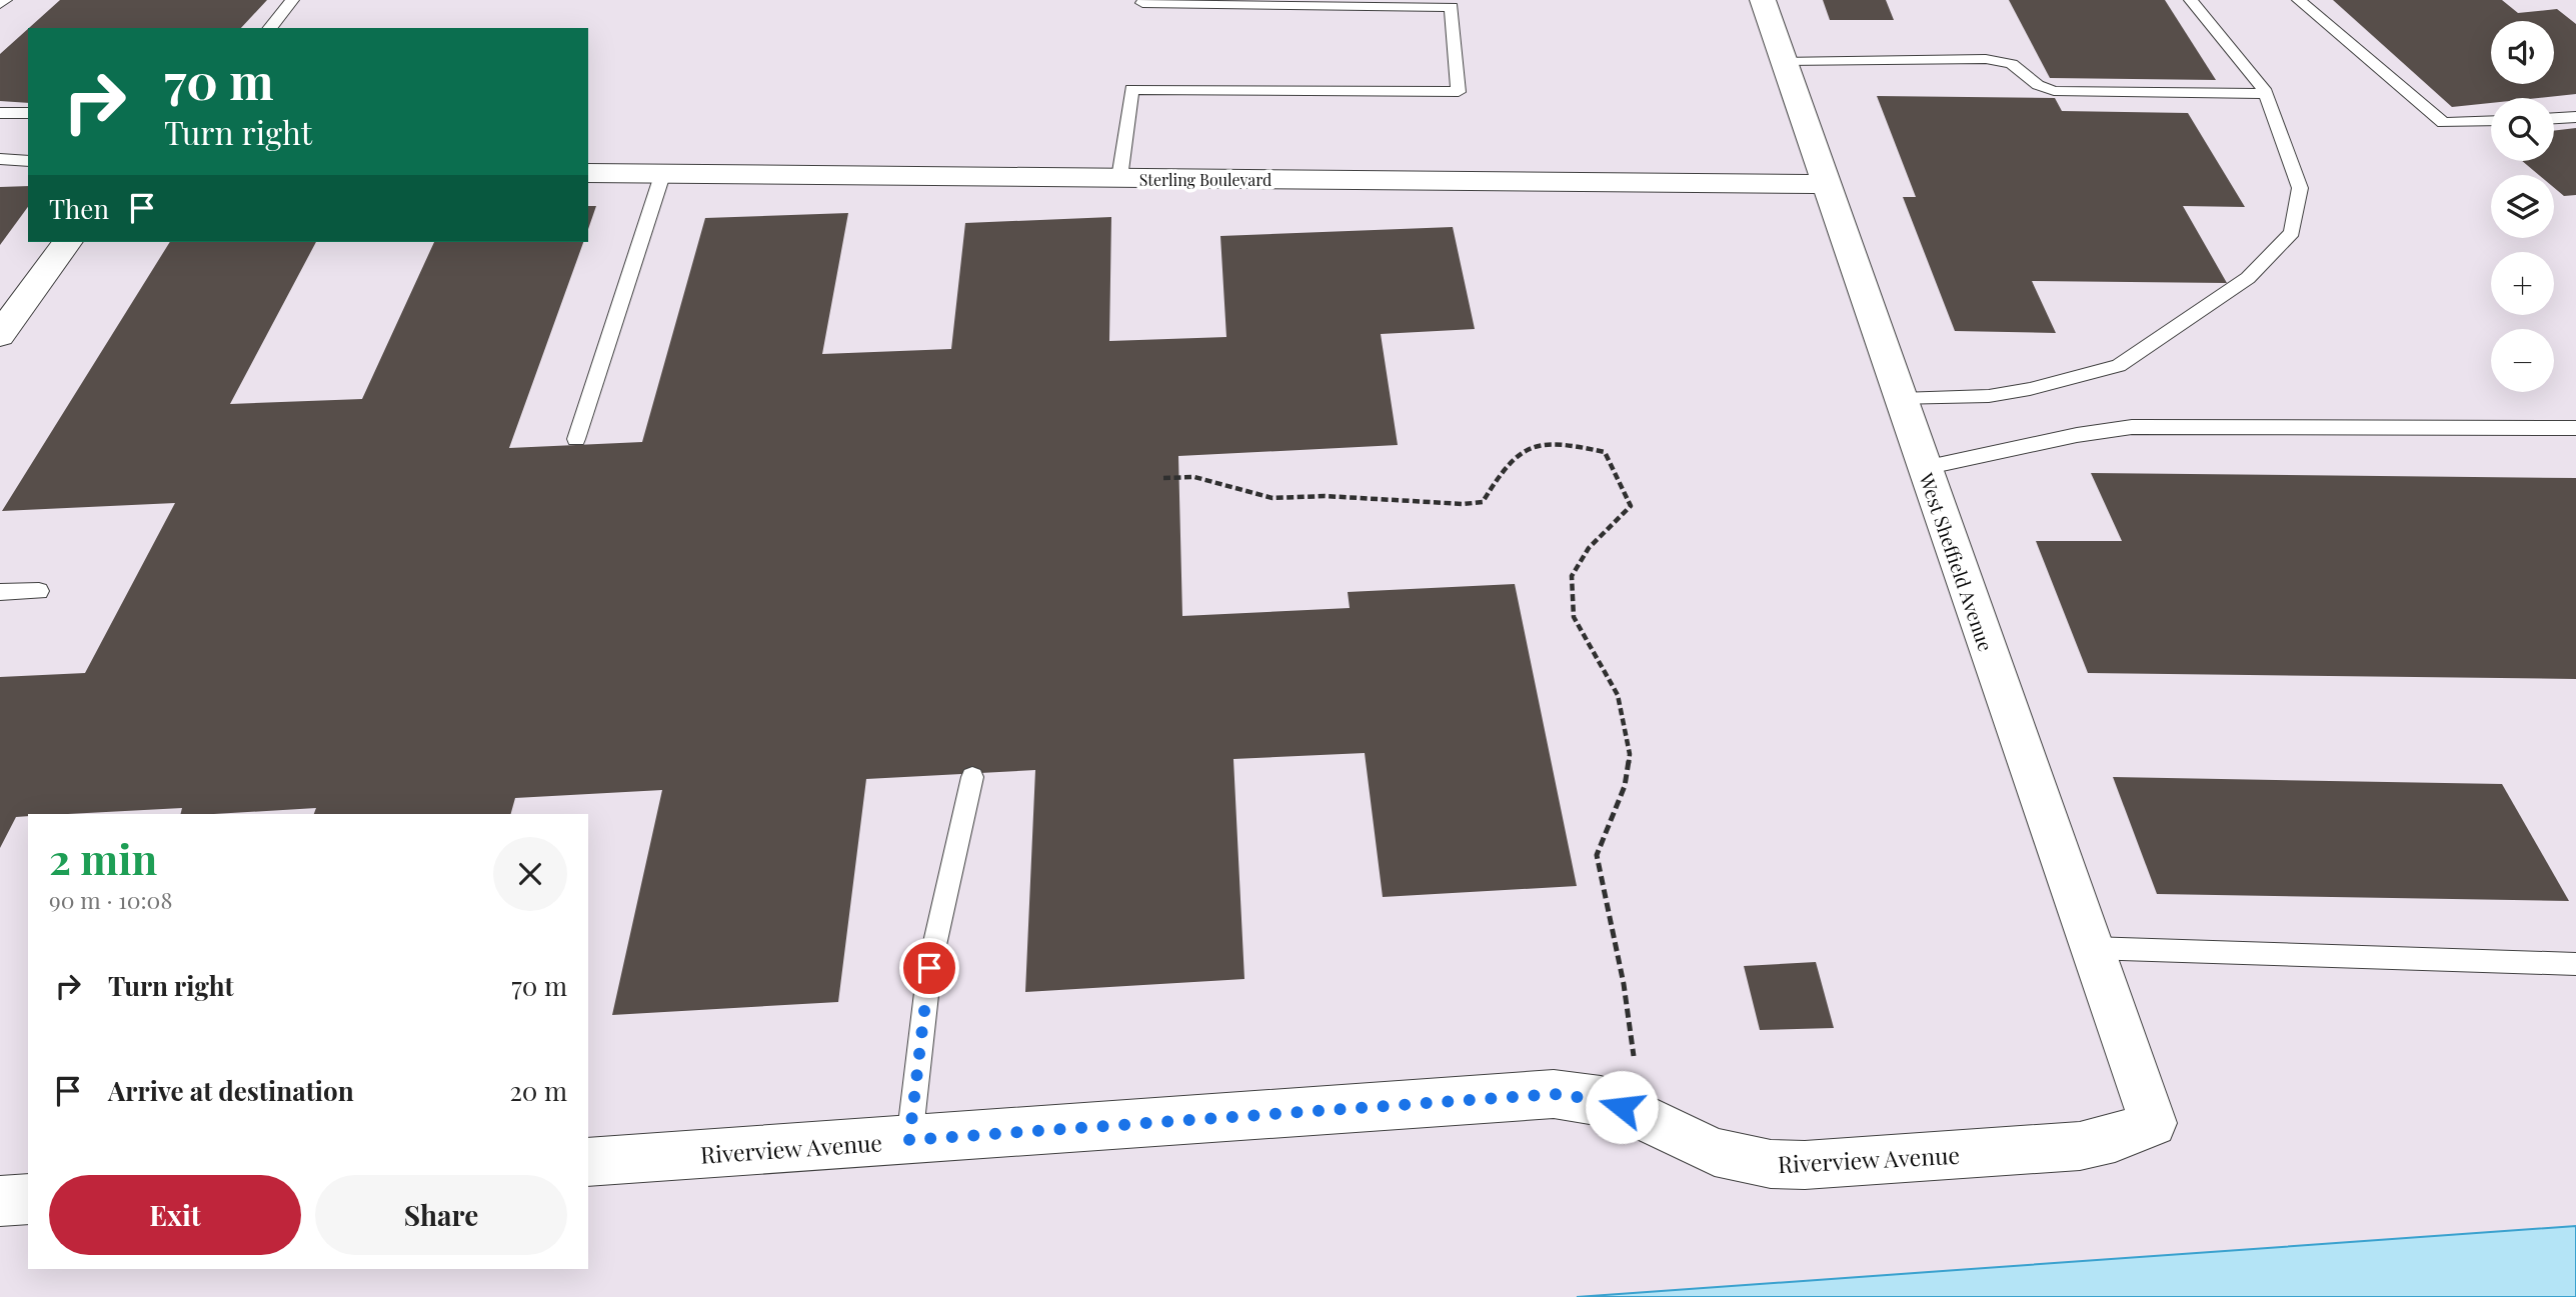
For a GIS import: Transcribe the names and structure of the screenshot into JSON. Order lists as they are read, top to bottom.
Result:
{
  "streets": {
    "street": ["Sterling Boulevard", "West Sheffield Avenue", "Riverview Avenue"]
  },
  "crossings": [
    ["Sterling Boulevard", "West Sheffield Avenue"],
    ["West Sheffield Avenue", "Riverview Avenue"]
  ],
  "page": {
    "map_buttons": ["+", "−"],
    "turn": ["70 m", "Turn right"],
    "then": "Then",
    "heading": ["2 min", "90 m · 10:08"],
    "list": [
      {
        "name": "Turn right",
        "value": "70 m"
      },
      {
        "name": "Arrive at destination",
        "value": "20 m"
      }
    ],
    "buttons": ["Exit", "Share"]
  }
}
